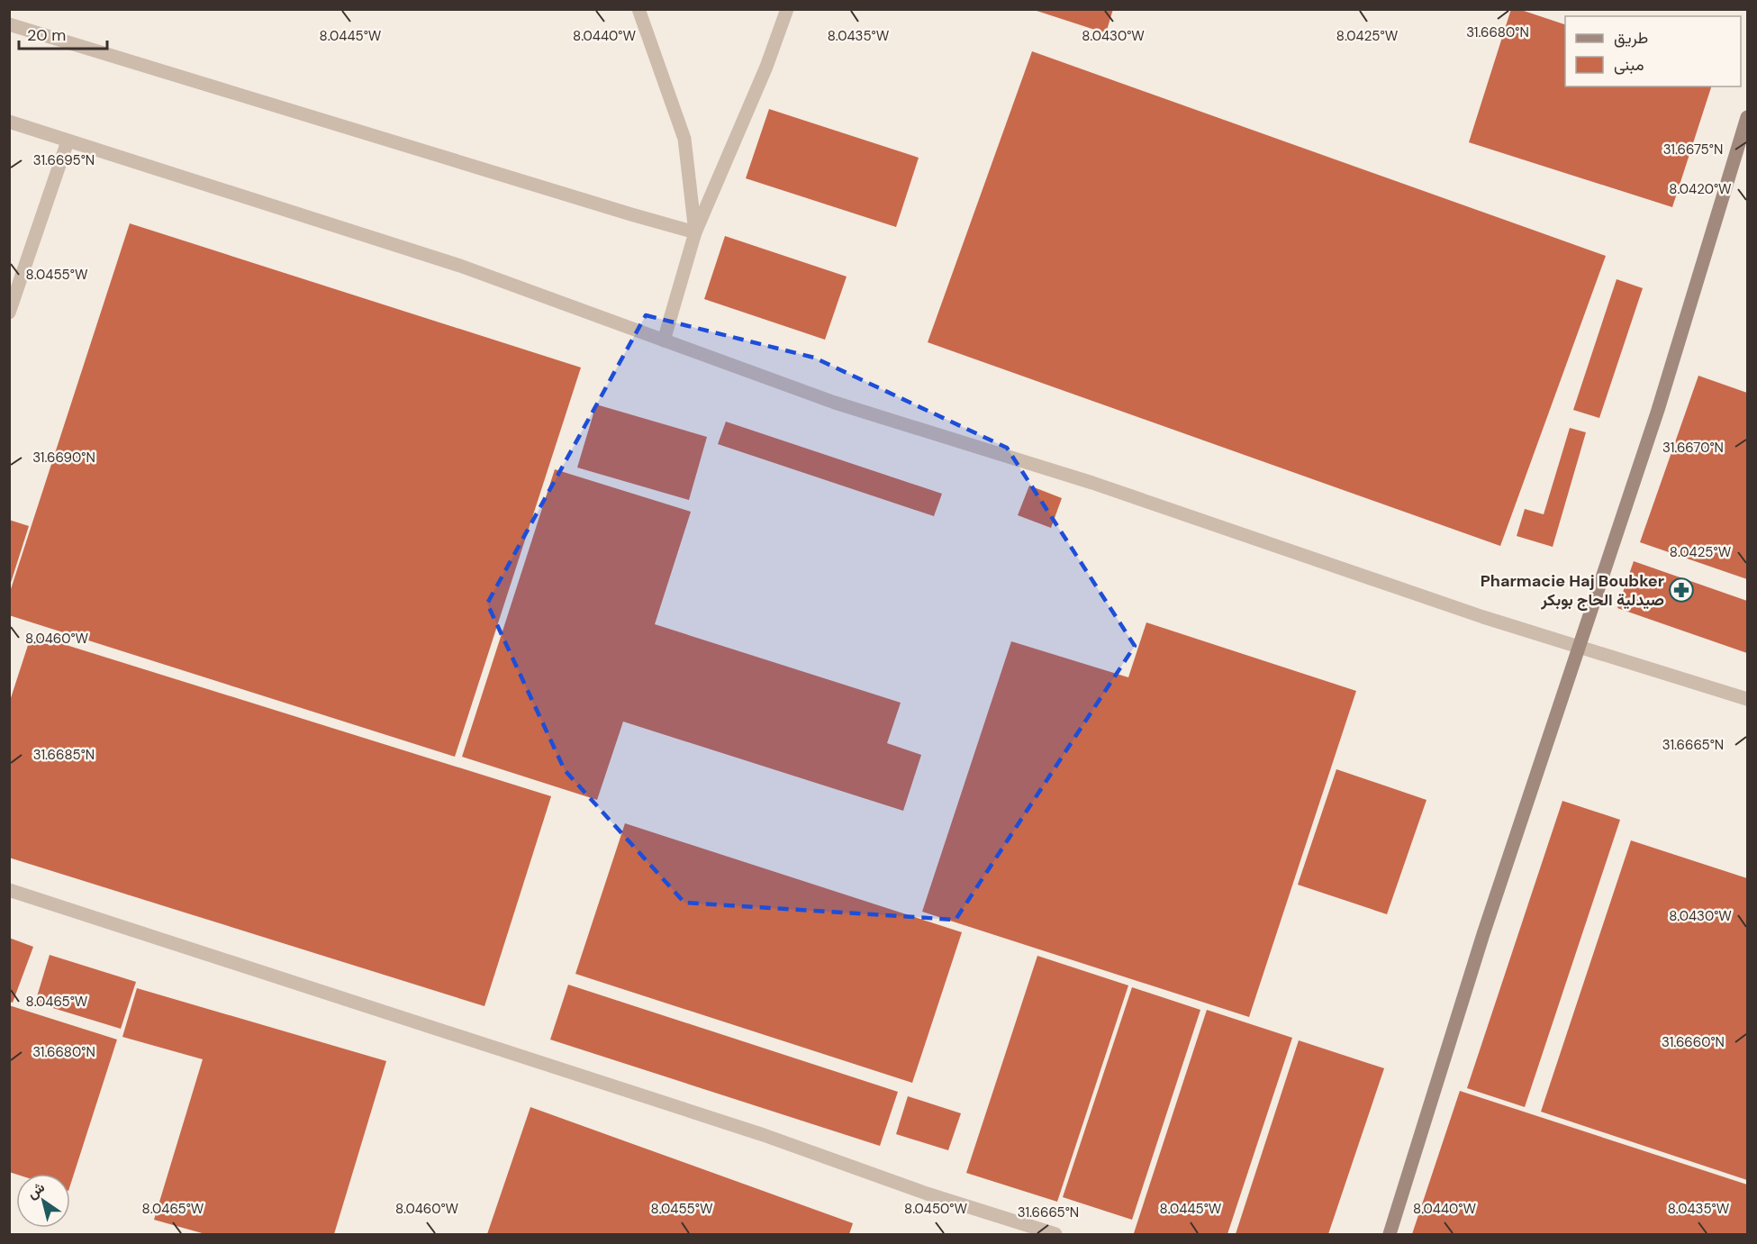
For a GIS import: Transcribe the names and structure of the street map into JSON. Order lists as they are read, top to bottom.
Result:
{
  "places": {
    "pharmacy": ["Pharmacie Haj Boubker صيدلية الحاج بوبكر"]
  },
  "legend": ["طريق", "مبنى"],
  "scale_bar": "20 m",
  "north": "top left",
  "coordinates": [
    "31.6680°N",
    "8.0430°W",
    "8.0445°W",
    "8.0440°W",
    "8.0435°W",
    "8.0425°W",
    "31.6675°N",
    "31.6695°N",
    "8.0420°W",
    "8.0455°W",
    "31.6670°N",
    "31.6690°N",
    "8.0460°W",
    "31.6665°N",
    "31.6685°N",
    "8.0465°W",
    "31.6660°N",
    "8.0450°W"
  ]
}
